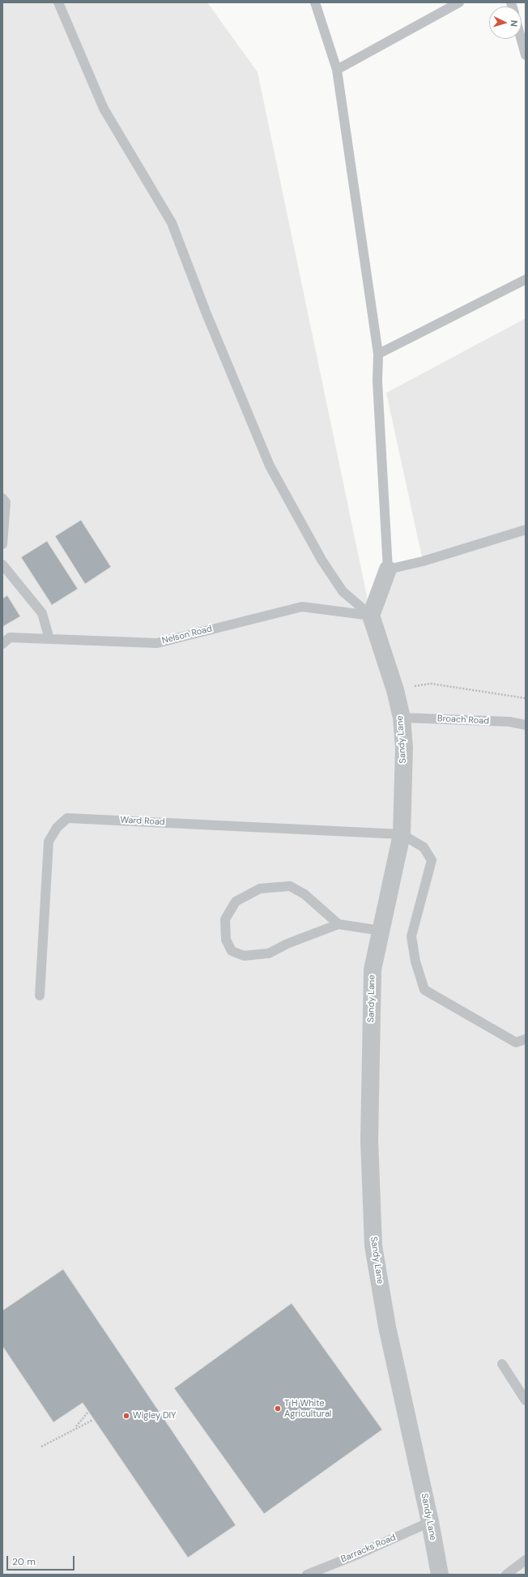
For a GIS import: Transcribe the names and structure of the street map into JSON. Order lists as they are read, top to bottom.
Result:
{
  "streets": {
    "street": ["Sandy Lane"],
    "lane": [
      "Nelson Road",
      "Broach Road",
      "Ward Road",
      "Barracks Road"
    ]
  },
  "crossings": [
    ["Nelson Road", "Sandy Lane"],
    ["Broach Road", "Sandy Lane"],
    ["Sandy Lane", "Ward Road"],
    ["Sandy Lane", "Barracks Road"]
  ],
  "places": ["T H White Agricultural", "Wigley DIY"],
  "scale_bar": "20 m",
  "north": "right"
}
